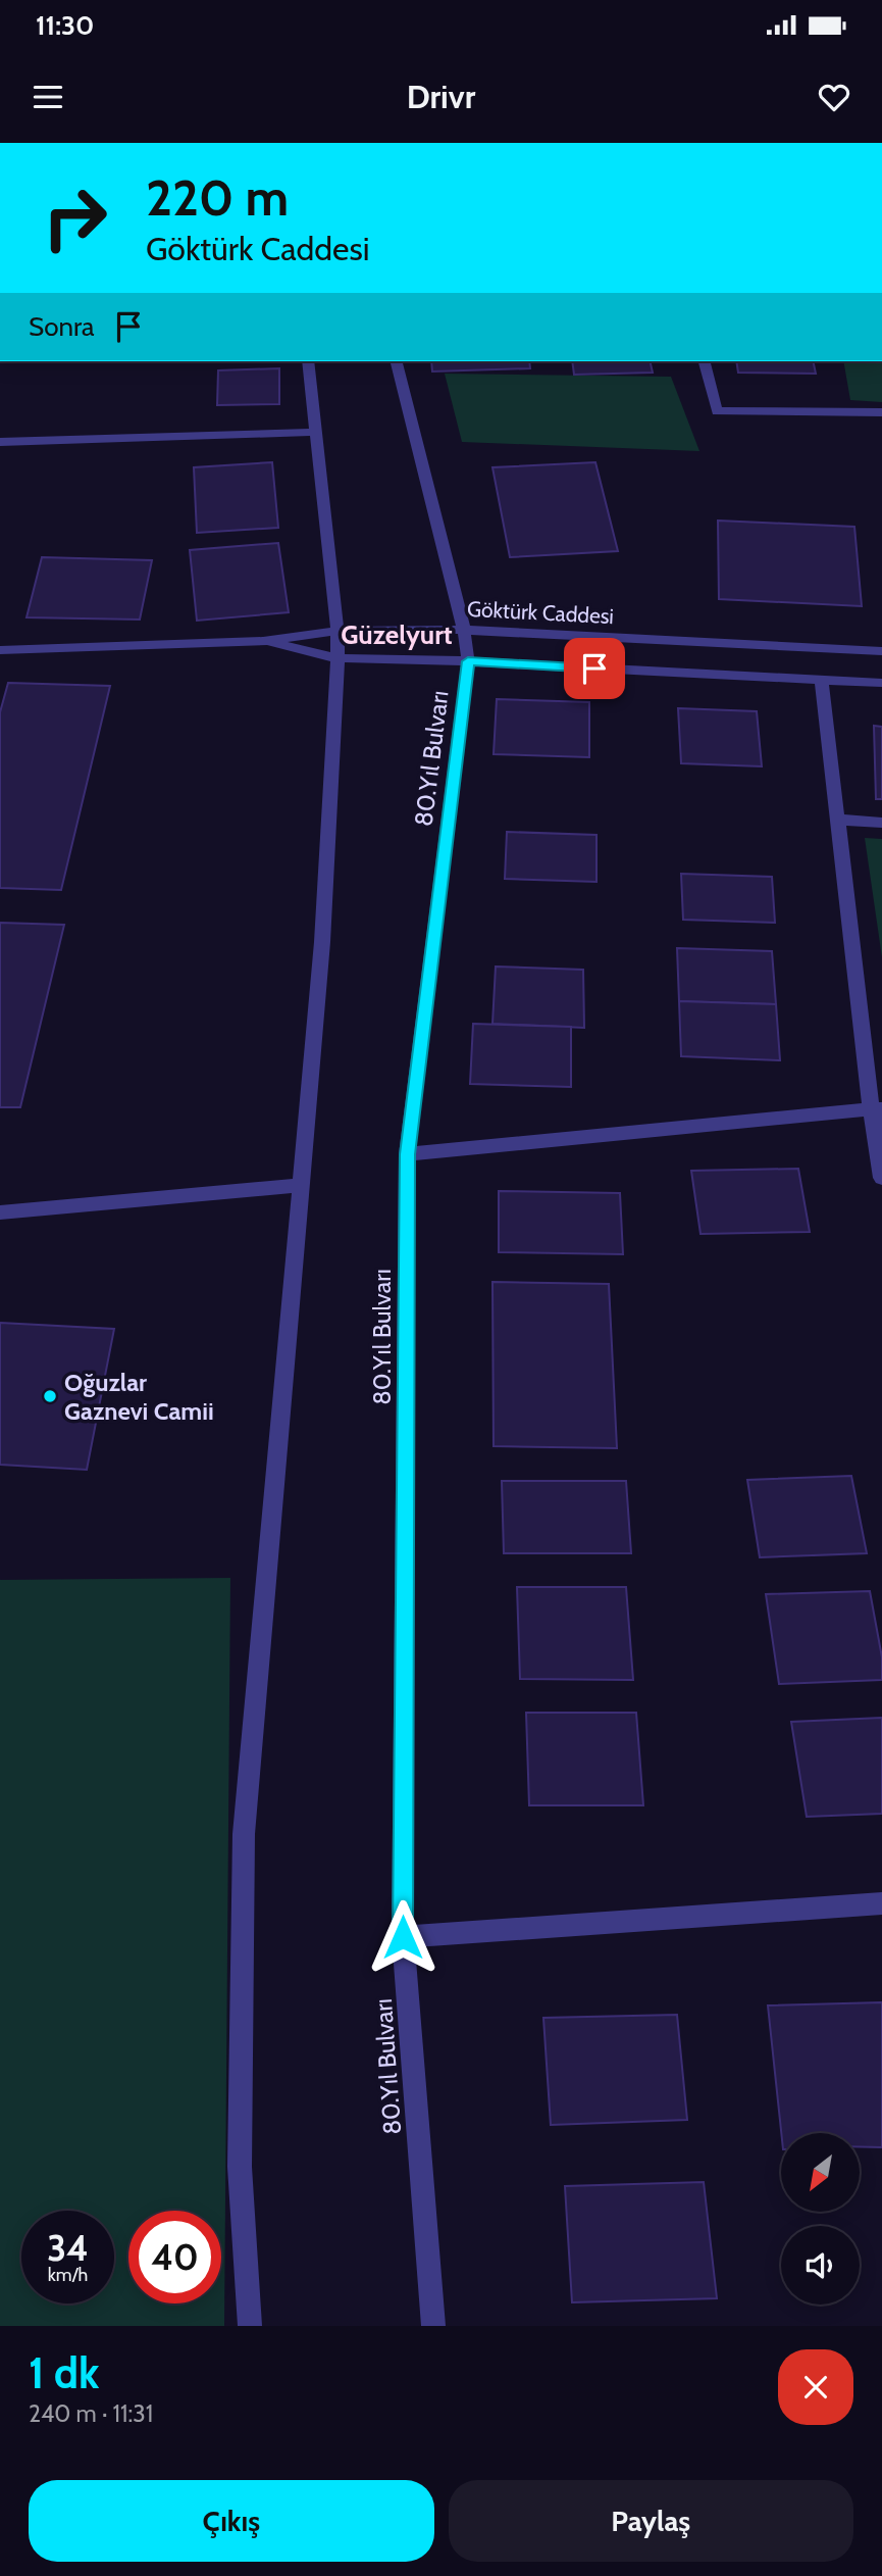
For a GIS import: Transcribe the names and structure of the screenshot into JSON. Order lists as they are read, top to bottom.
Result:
{
  "streets": {
    "street": ["Göktürk Caddesi", "80.Yıl Bulvarı"]
  },
  "crossings": [
    ["Göktürk Caddesi", "80.Yıl Bulvarı"]
  ],
  "districts": ["Güzelyurt"],
  "places": ["Oğuzlar Gaznevi Camii"],
  "north": "bottom left",
  "page": {
    "status": "11:30",
    "header": "Drivr",
    "turn": ["220 m", "Göktürk Caddesi"],
    "then": "Sonra",
    "speed": "34 km/h",
    "limit": "40",
    "heading": ["1 dk", "240 m · 11:31"],
    "buttons": ["Çıkış", "Paylaş"]
  }
}
